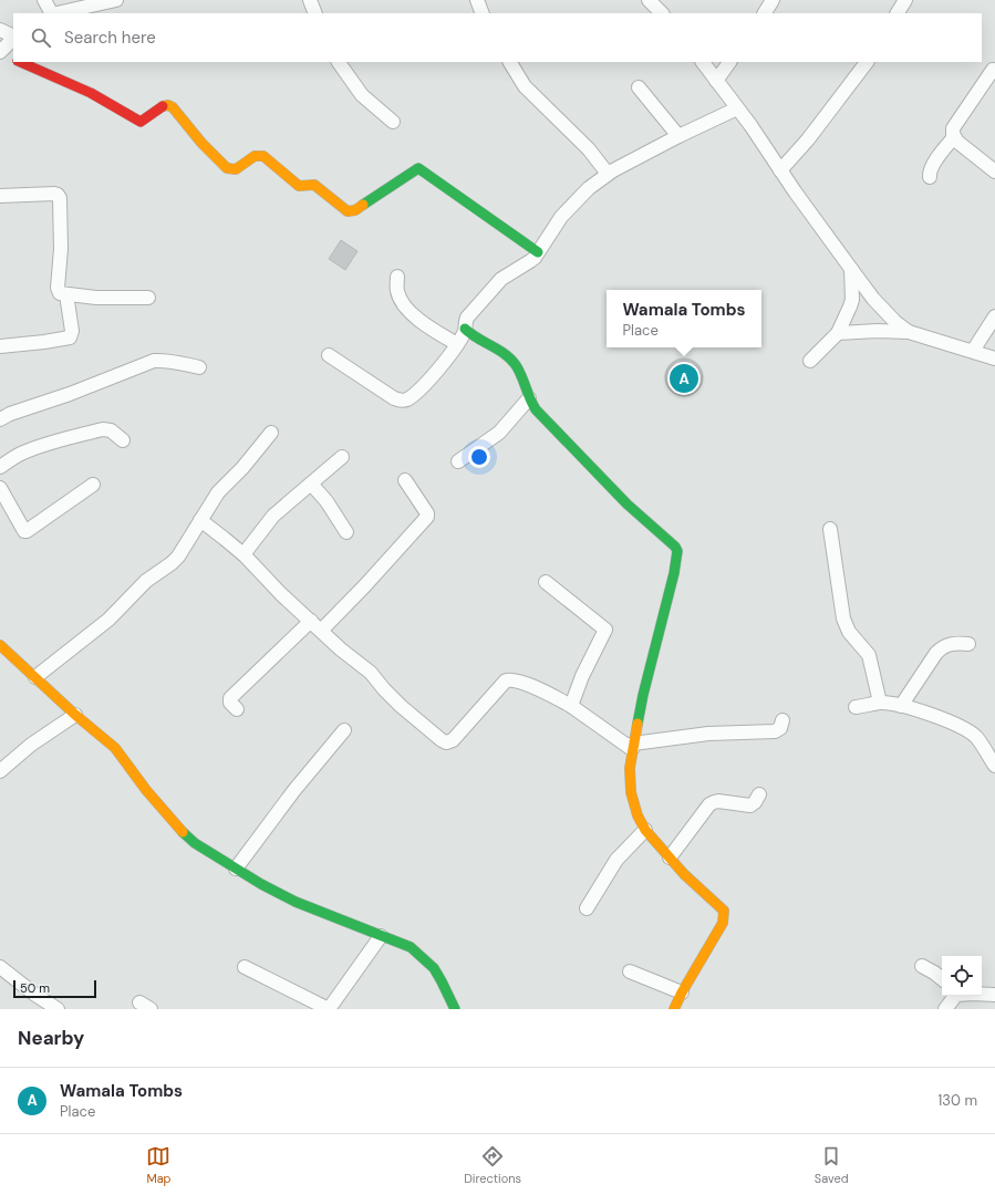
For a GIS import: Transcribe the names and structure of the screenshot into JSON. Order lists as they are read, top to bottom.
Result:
{
  "scale_bar": "50 m",
  "page": {
    "search": "Search here",
    "popup": ["Wamala Tombs", "Place"],
    "pins": "A",
    "scale": "50 m",
    "heading": "Nearby",
    "list": [
      {
        "mark": "A",
        "name": "Wamala Tombs",
        "note": "Place",
        "value": "130 m"
      }
    ],
    "nav": ["Map", "Directions", "Saved"]
  }
}
